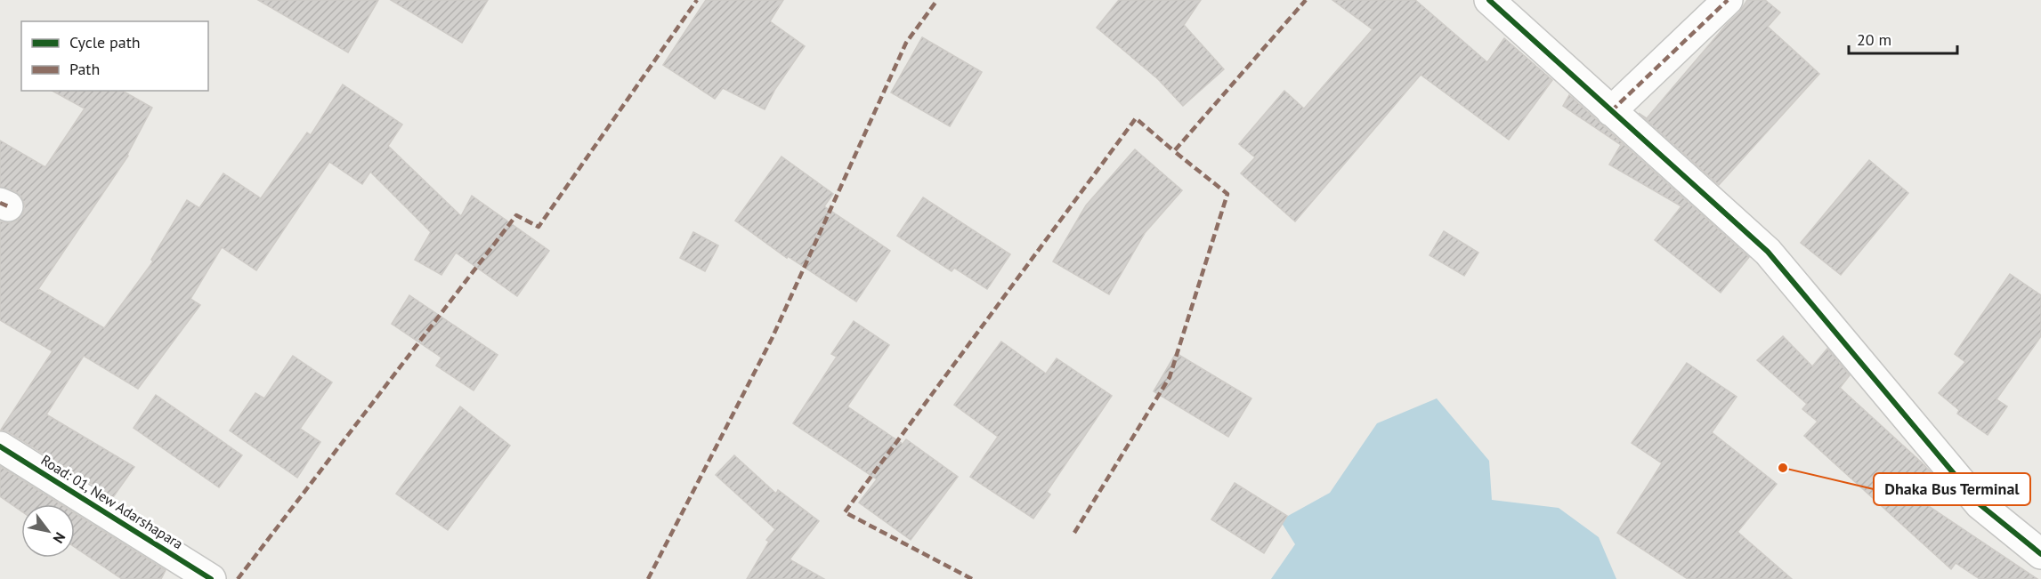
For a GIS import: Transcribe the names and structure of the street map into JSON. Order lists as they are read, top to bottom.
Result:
{
  "streets": {
    "street": ["Road: 01, New Adarshapara"]
  },
  "places": ["Dhaka Bus Terminal"],
  "legend": ["Cycle path", "Path"],
  "scale_bar": "20 m",
  "north": "bottom right"
}
